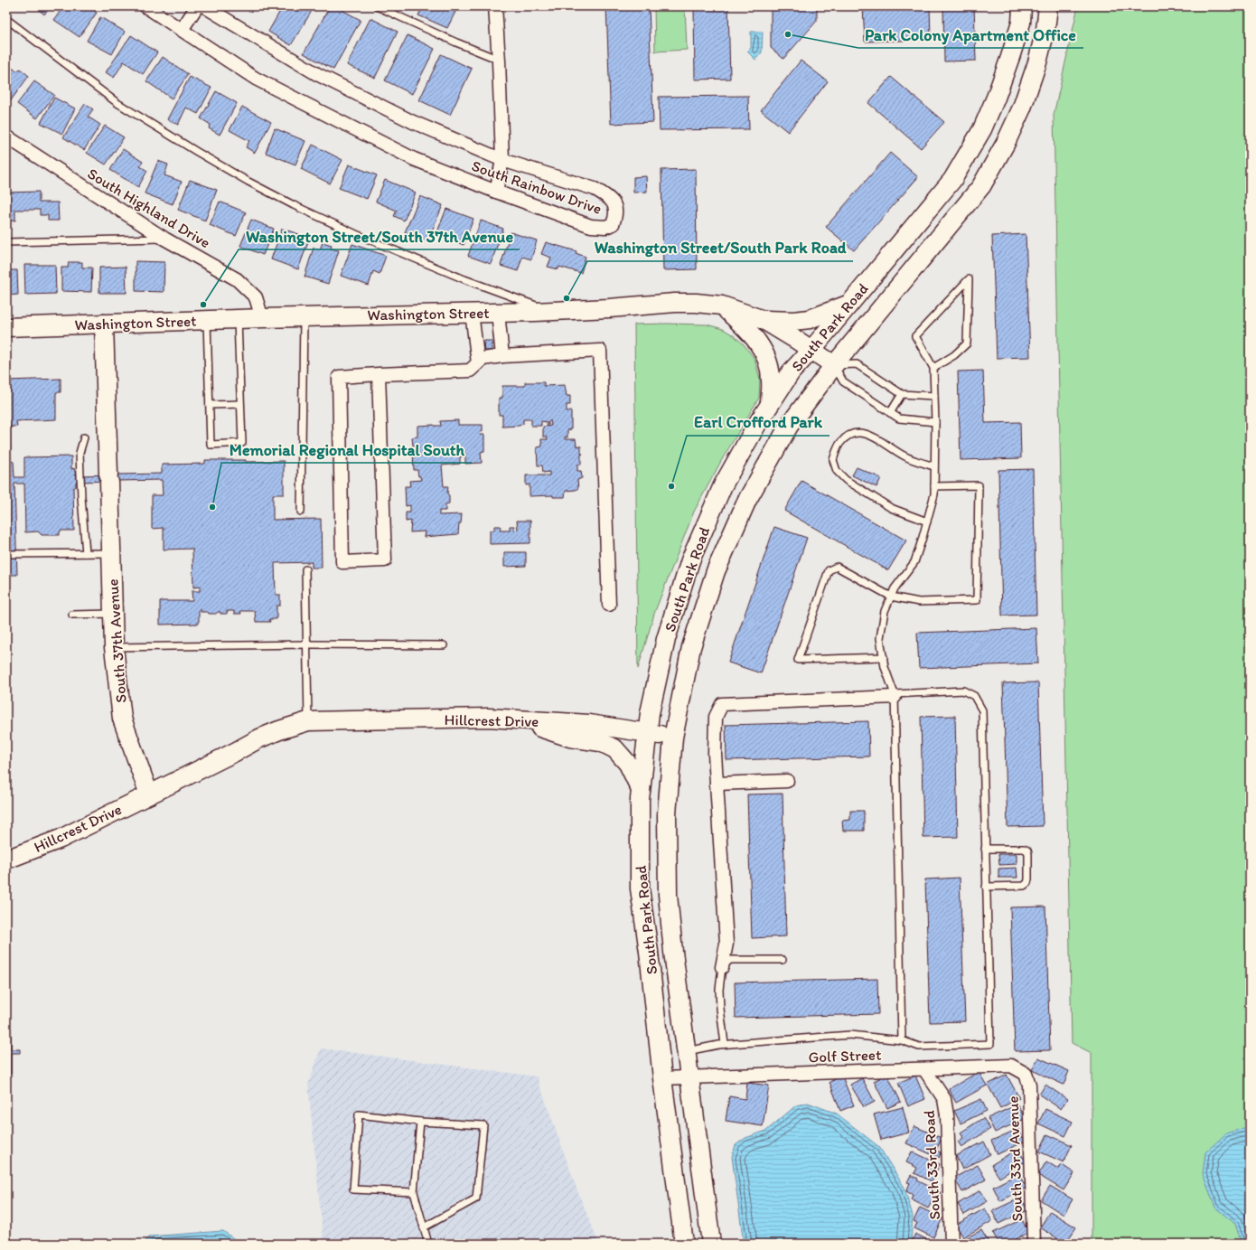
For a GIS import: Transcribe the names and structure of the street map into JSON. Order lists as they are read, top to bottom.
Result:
{
  "streets": {
    "street": [
      "South Rainbow Drive",
      "South Highland Drive",
      "Washington Street",
      "South Park Road",
      "South 37th Avenue",
      "Hillcrest Drive",
      "Golf Street",
      "South 33rd Avenue",
      "South 33rd Road"
    ]
  },
  "crossings": [
    ["South Highland Drive", "Washington Street"],
    ["Washington Street", "South Park Road"],
    ["Washington Street", "South 37th Avenue"],
    ["South Park Road", "Hillcrest Drive"],
    ["South Park Road", "Golf Street"],
    ["South 37th Avenue", "Hillcrest Drive"],
    ["Golf Street", "South 33rd Avenue"],
    ["Golf Street", "South 33rd Road"]
  ],
  "places": [
    "Park Colony Apartment Office",
    "Washington Street/South Park Road",
    "Washington Street/South 37th Avenue",
    "Earl Crofford Park",
    "Memorial Regional Hospital South"
  ]
}
